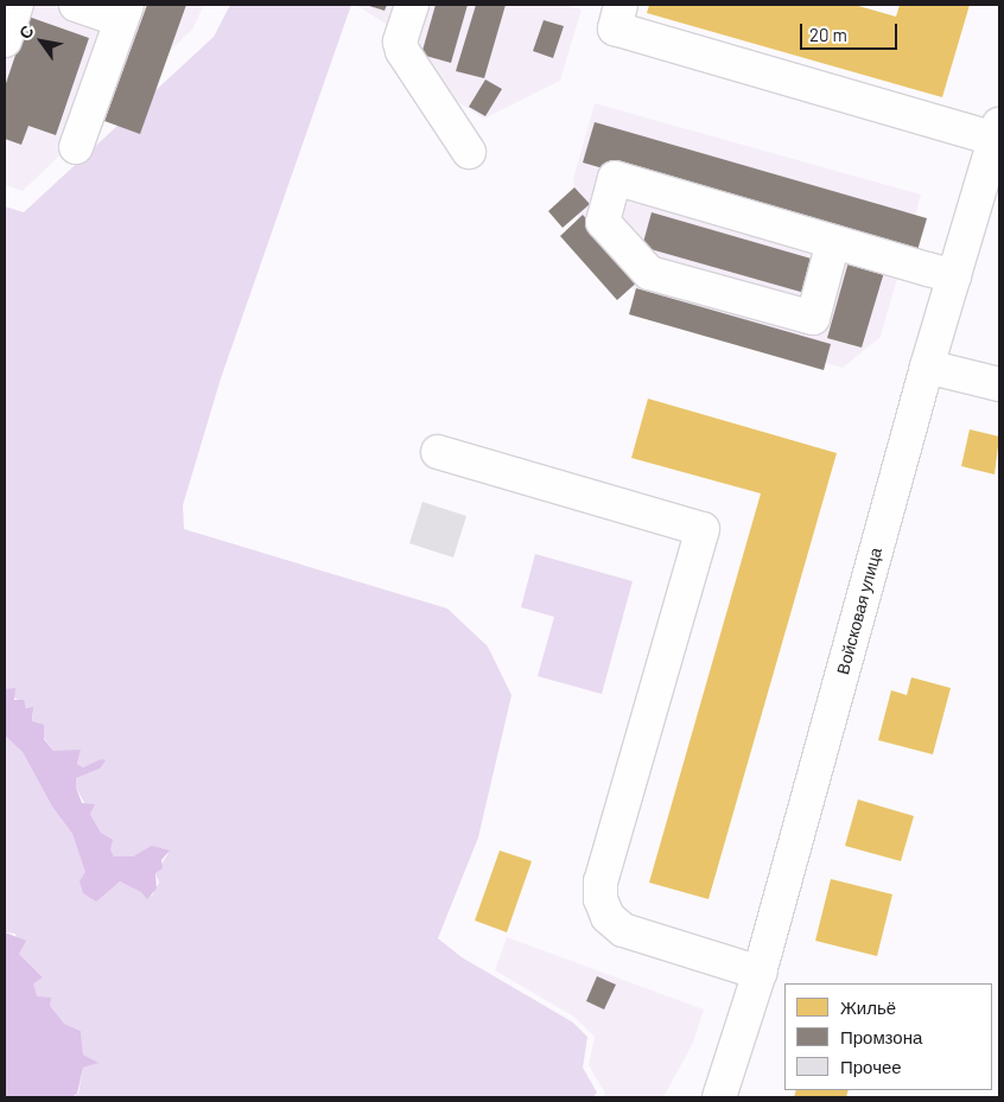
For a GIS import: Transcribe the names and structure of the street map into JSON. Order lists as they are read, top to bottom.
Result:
{
  "streets": {
    "street": ["Войсковая улица"]
  },
  "legend": ["Жильё", "Промзона", "Прочее"],
  "scale_bar": "20 m",
  "north": "top left"
}
